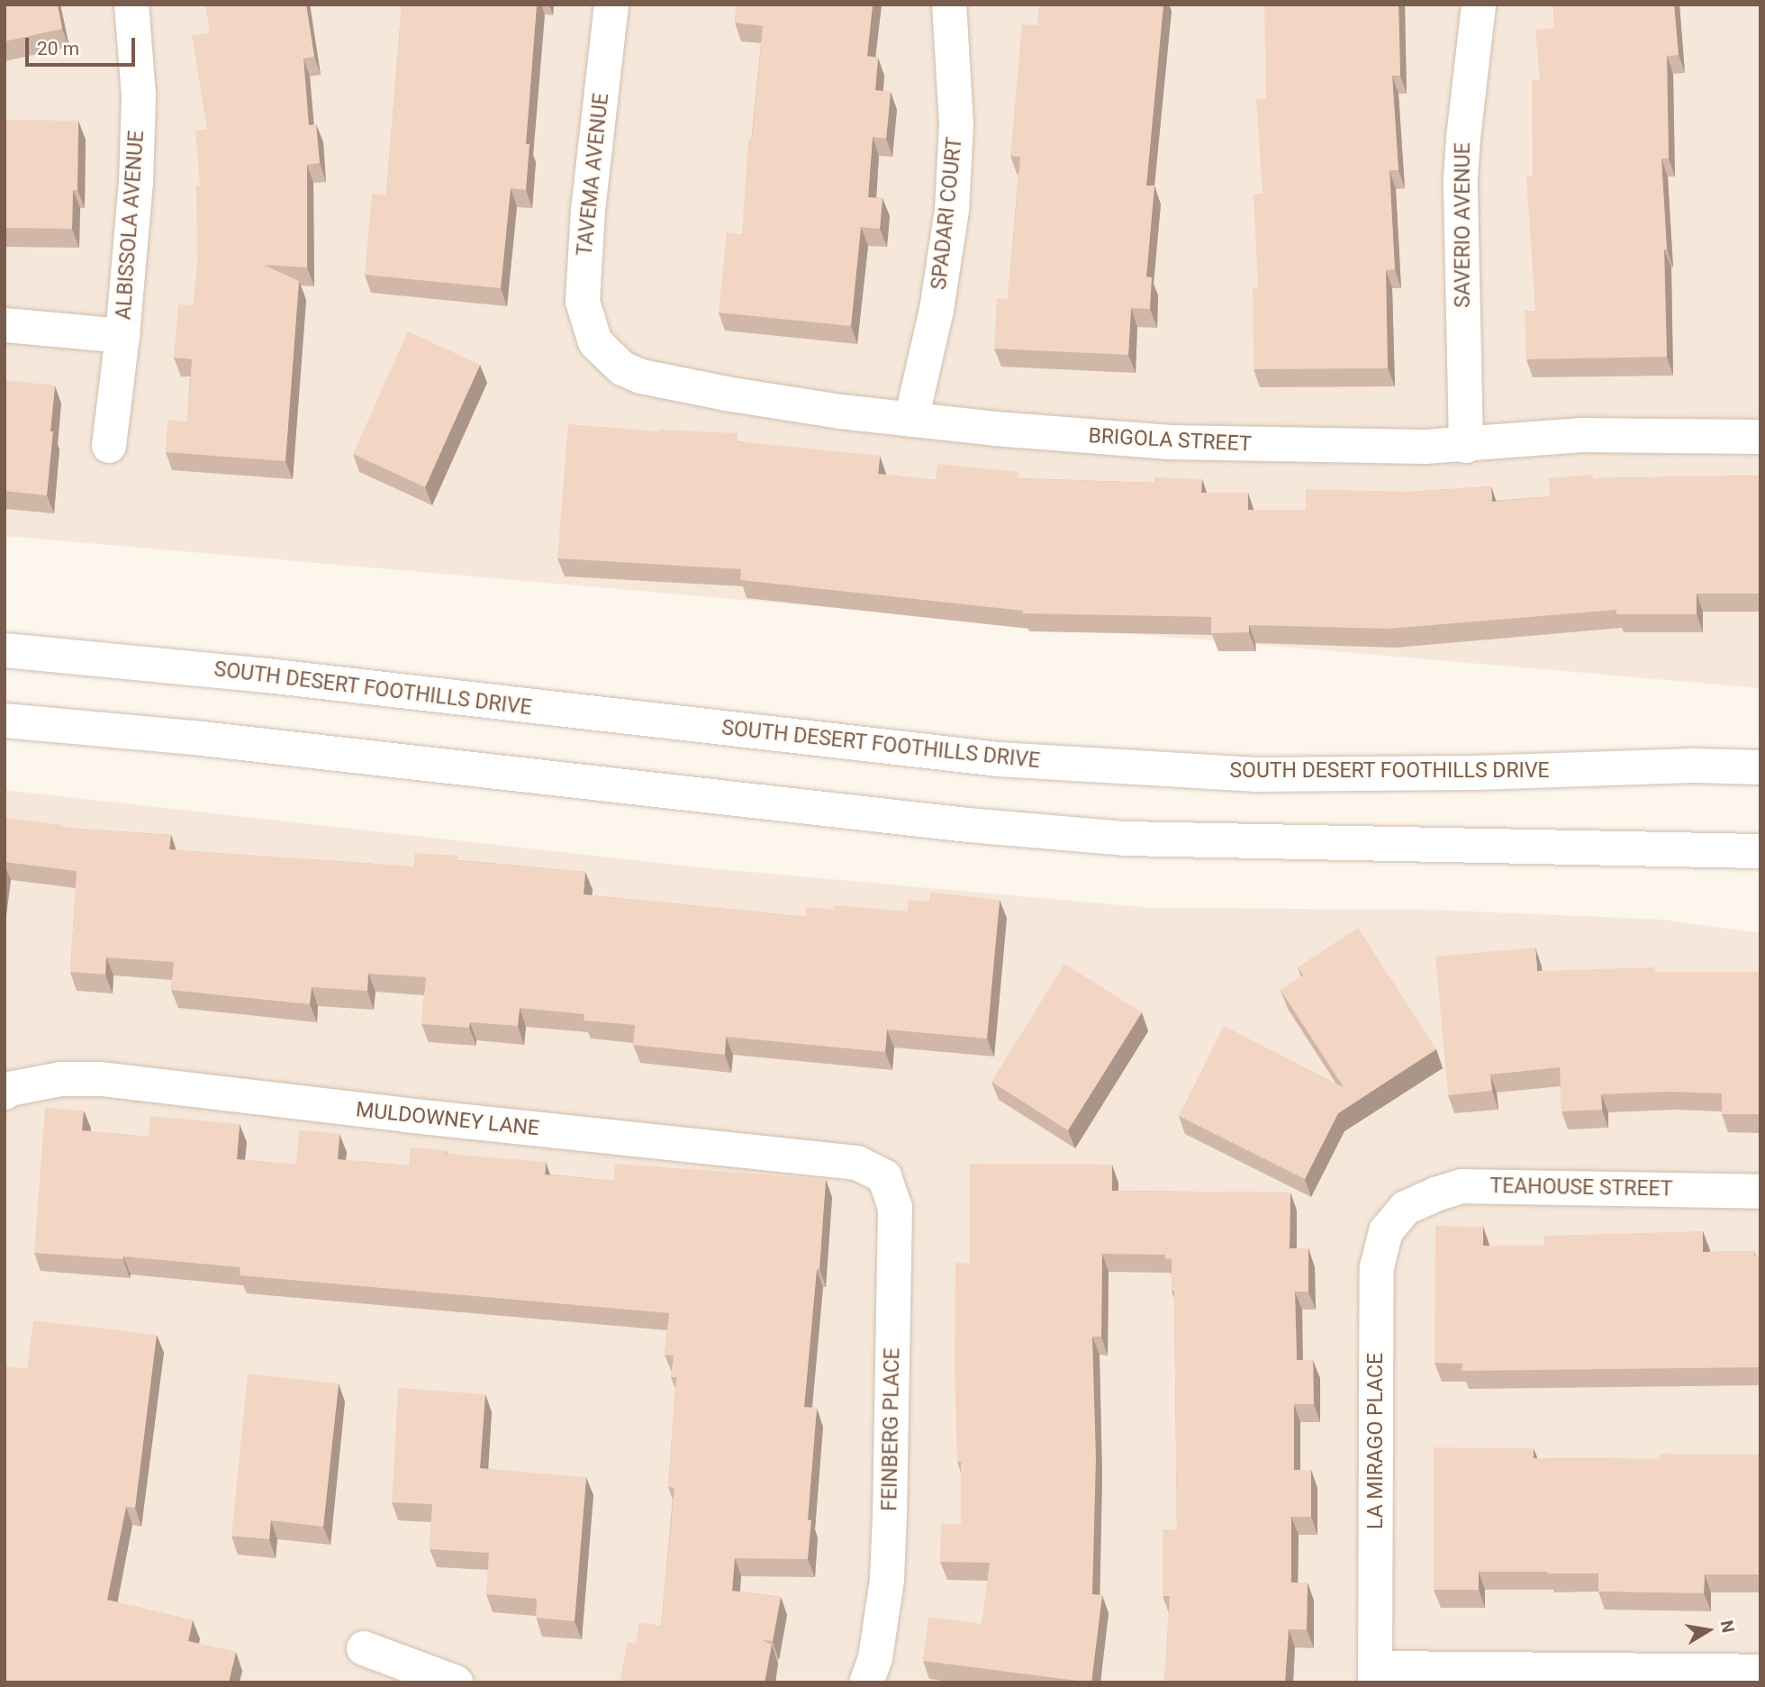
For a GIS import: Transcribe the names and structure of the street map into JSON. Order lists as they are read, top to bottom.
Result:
{
  "streets": {
    "street": [
      "TAVEMA AVENUE",
      "SPADARI COURT",
      "ALBISSOLA AVENUE",
      "SAVERIO AVENUE",
      "BRIGOLA STREET",
      "SOUTH DESERT FOOTHILLS DRIVE",
      "MULDOWNEY LANE",
      "TEAHOUSE STREET",
      "FEINBERG PLACE",
      "LA MIRAGO PLACE"
    ]
  },
  "crossings": [
    ["TAVEMA AVENUE", "BRIGOLA STREET"],
    ["SPADARI COURT", "BRIGOLA STREET"],
    ["SAVERIO AVENUE", "BRIGOLA STREET"],
    ["MULDOWNEY LANE", "FEINBERG PLACE"],
    ["TEAHOUSE STREET", "LA MIRAGO PLACE"]
  ],
  "scale_bar": "20 m",
  "north": "right"
}
